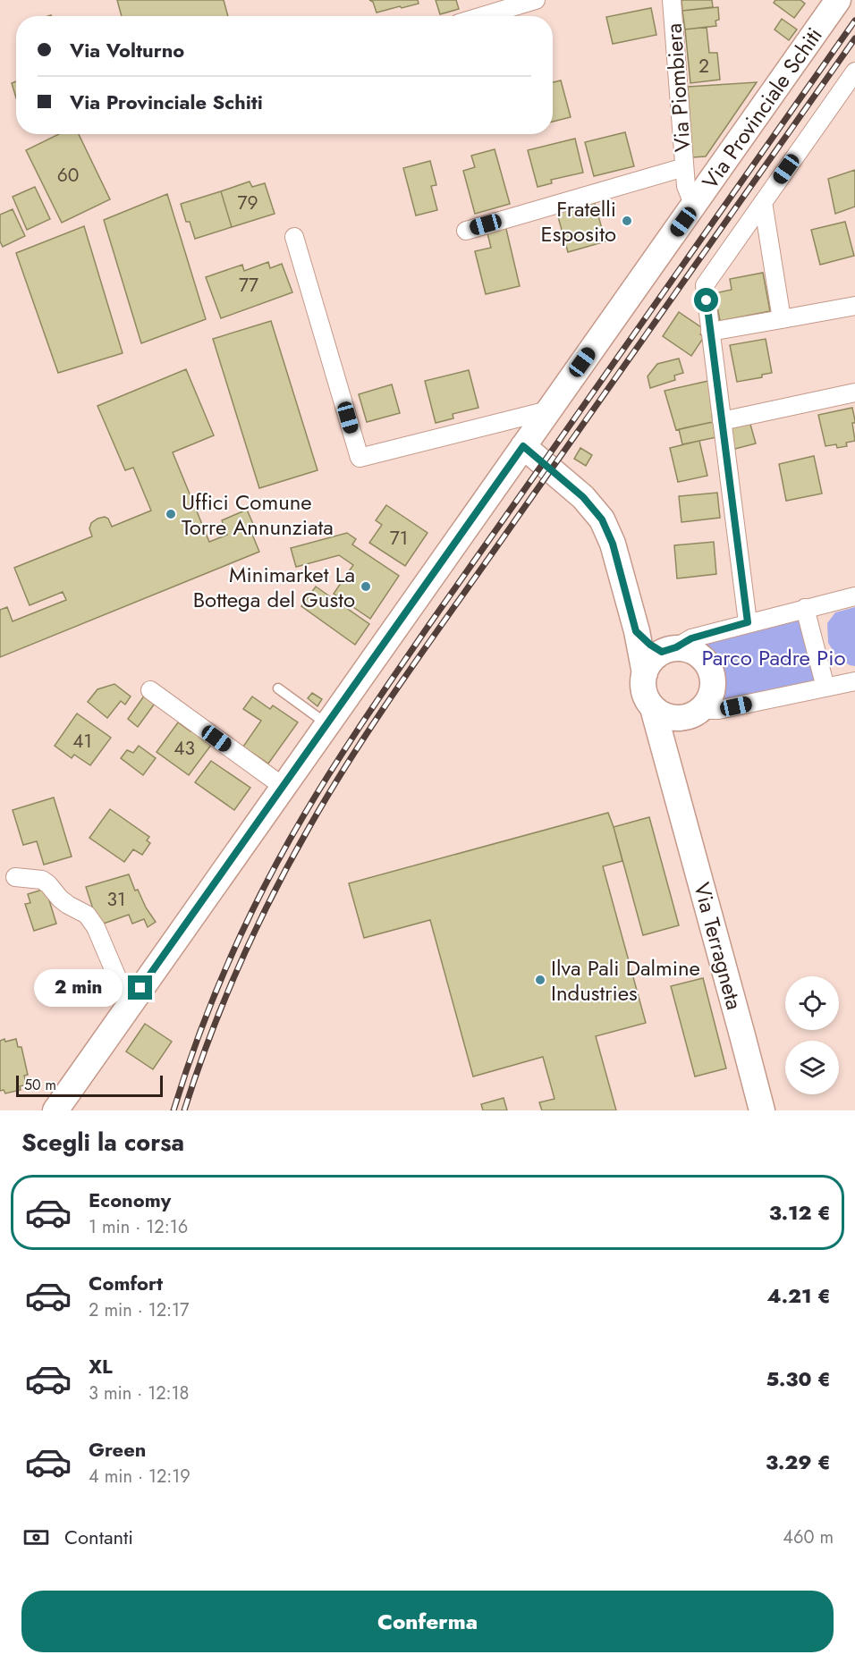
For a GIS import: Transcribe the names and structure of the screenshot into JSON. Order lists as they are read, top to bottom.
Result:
{
  "streets": {
    "street": ["Via Piombiera", "Via Provinciale Schiti", "Via Terragneta"]
  },
  "crossings": [
    ["Via Piombiera", "Via Provinciale Schiti"]
  ],
  "parks": ["Parco Padre Pio"],
  "places": [
    "Fratelli Esposito",
    "Uffici Comune Torre Annunziata",
    "Minimarket La Bottega del Gusto",
    "Ilva Pali Dalmine Industries"
  ],
  "house_numbers": [
    "2",
    "60",
    "79",
    "77",
    "71",
    "41",
    "43",
    "31"
  ],
  "scale_bar": "50 m",
  "page": {
    "banner": ["Via Volturno", "Via Provinciale Schiti"],
    "bubble": "2 min",
    "scale": "50 m",
    "heading": "Scegli la corsa",
    "list": [
      {
        "name": "Economy",
        "note": "1 min · 12:16",
        "value": "3.12 €"
      },
      {
        "name": "Comfort",
        "note": "2 min · 12:17",
        "value": "4.21 €"
      },
      {
        "name": "XL",
        "note": "3 min · 12:18",
        "value": "5.30 €"
      },
      {
        "name": "Green",
        "note": "4 min · 12:19",
        "value": "3.29 €"
      }
    ],
    "pay": ["Contanti", "460 m"],
    "buttons": "Conferma"
  }
}
